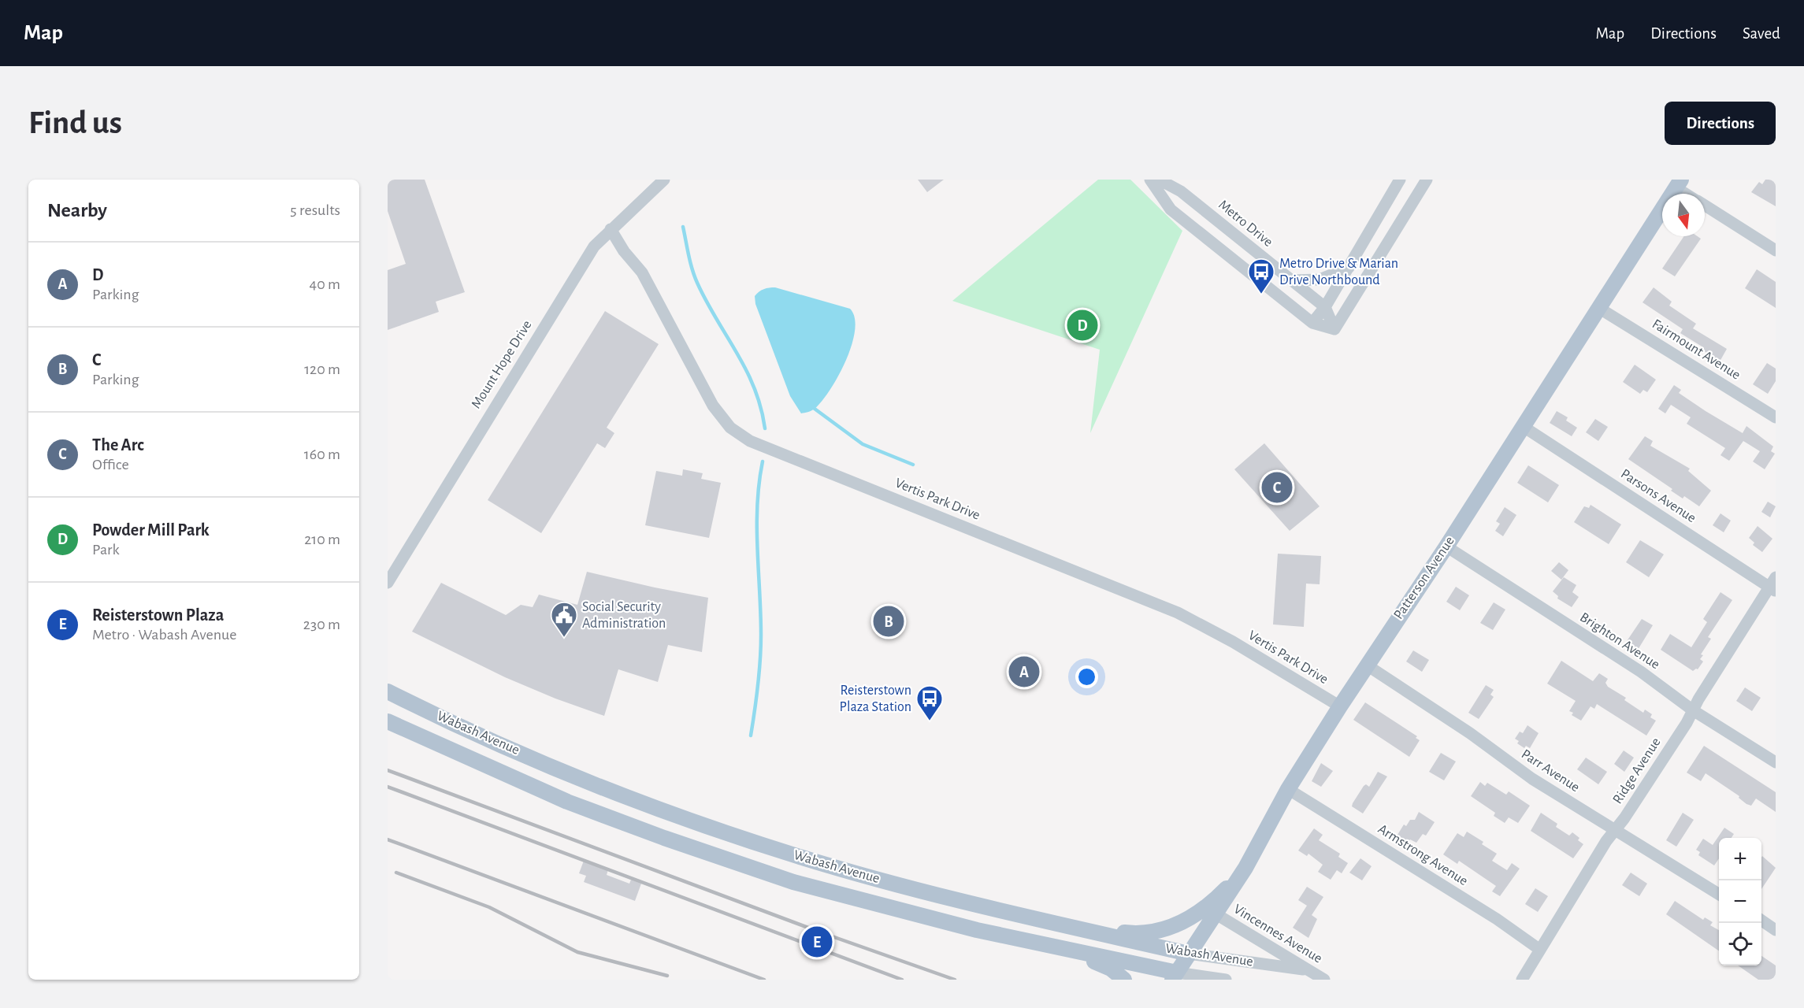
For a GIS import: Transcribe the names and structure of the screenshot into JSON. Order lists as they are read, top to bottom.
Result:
{
  "streets": {
    "main road": ["Patterson Avenue", "Wabash Avenue"],
    "street": [
      "Metro Drive",
      "Fairmount Avenue",
      "Mount Hope Drive",
      "Parsons Avenue",
      "Vertis Park Drive",
      "Brighton Avenue",
      "Parr Avenue",
      "Ridge Avenue",
      "Armstrong Avenue",
      "Vincennes Avenue"
    ]
  },
  "crossings": [
    ["Fairmount Avenue", "Patterson Avenue"],
    ["Mount Hope Drive", "Vertis Park Drive"],
    ["Parsons Avenue", "Patterson Avenue"],
    ["Parsons Avenue", "Ridge Avenue"],
    ["Vertis Park Drive", "Patterson Avenue"],
    ["Patterson Avenue", "Brighton Avenue"],
    ["Patterson Avenue", "Wabash Avenue"],
    ["Patterson Avenue", "Parr Avenue"],
    ["Patterson Avenue", "Armstrong Avenue"],
    ["Patterson Avenue", "Vincennes Avenue"],
    ["Brighton Avenue", "Ridge Avenue"],
    ["Wabash Avenue", "Vincennes Avenue"],
    ["Parr Avenue", "Ridge Avenue"],
    ["Ridge Avenue", "Armstrong Avenue"]
  ],
  "places": {
    "bus stop": ["Metro Drive & Marian Drive Northbound", "Reisterstown Plaza Station"],
    "public building": ["Social Security Administration"]
  },
  "north": "bottom",
  "page": {
    "header": "Map",
    "nav": ["Map", "Directions", "Saved"],
    "buttons": "Directions",
    "title": "Find us",
    "heading": ["Nearby", "5 results"],
    "list": [
      {
        "mark": "A",
        "name": "D",
        "note": "Parking",
        "value": "40 m"
      },
      {
        "mark": "B",
        "name": "C",
        "note": "Parking",
        "value": "120 m"
      },
      {
        "mark": "C",
        "name": "The Arc",
        "note": "Office",
        "value": "160 m"
      },
      {
        "mark": "D",
        "name": "Powder Mill Park",
        "note": "Park",
        "value": "210 m"
      },
      {
        "mark": "E",
        "name": "Reisterstown Plaza",
        "note": "Metro · Wabash Avenue",
        "value": "230 m"
      }
    ],
    "pins": [
      "D",
      "C",
      "B",
      "A",
      "E"
    ],
    "map_buttons": ["+", "−"]
  }
}
